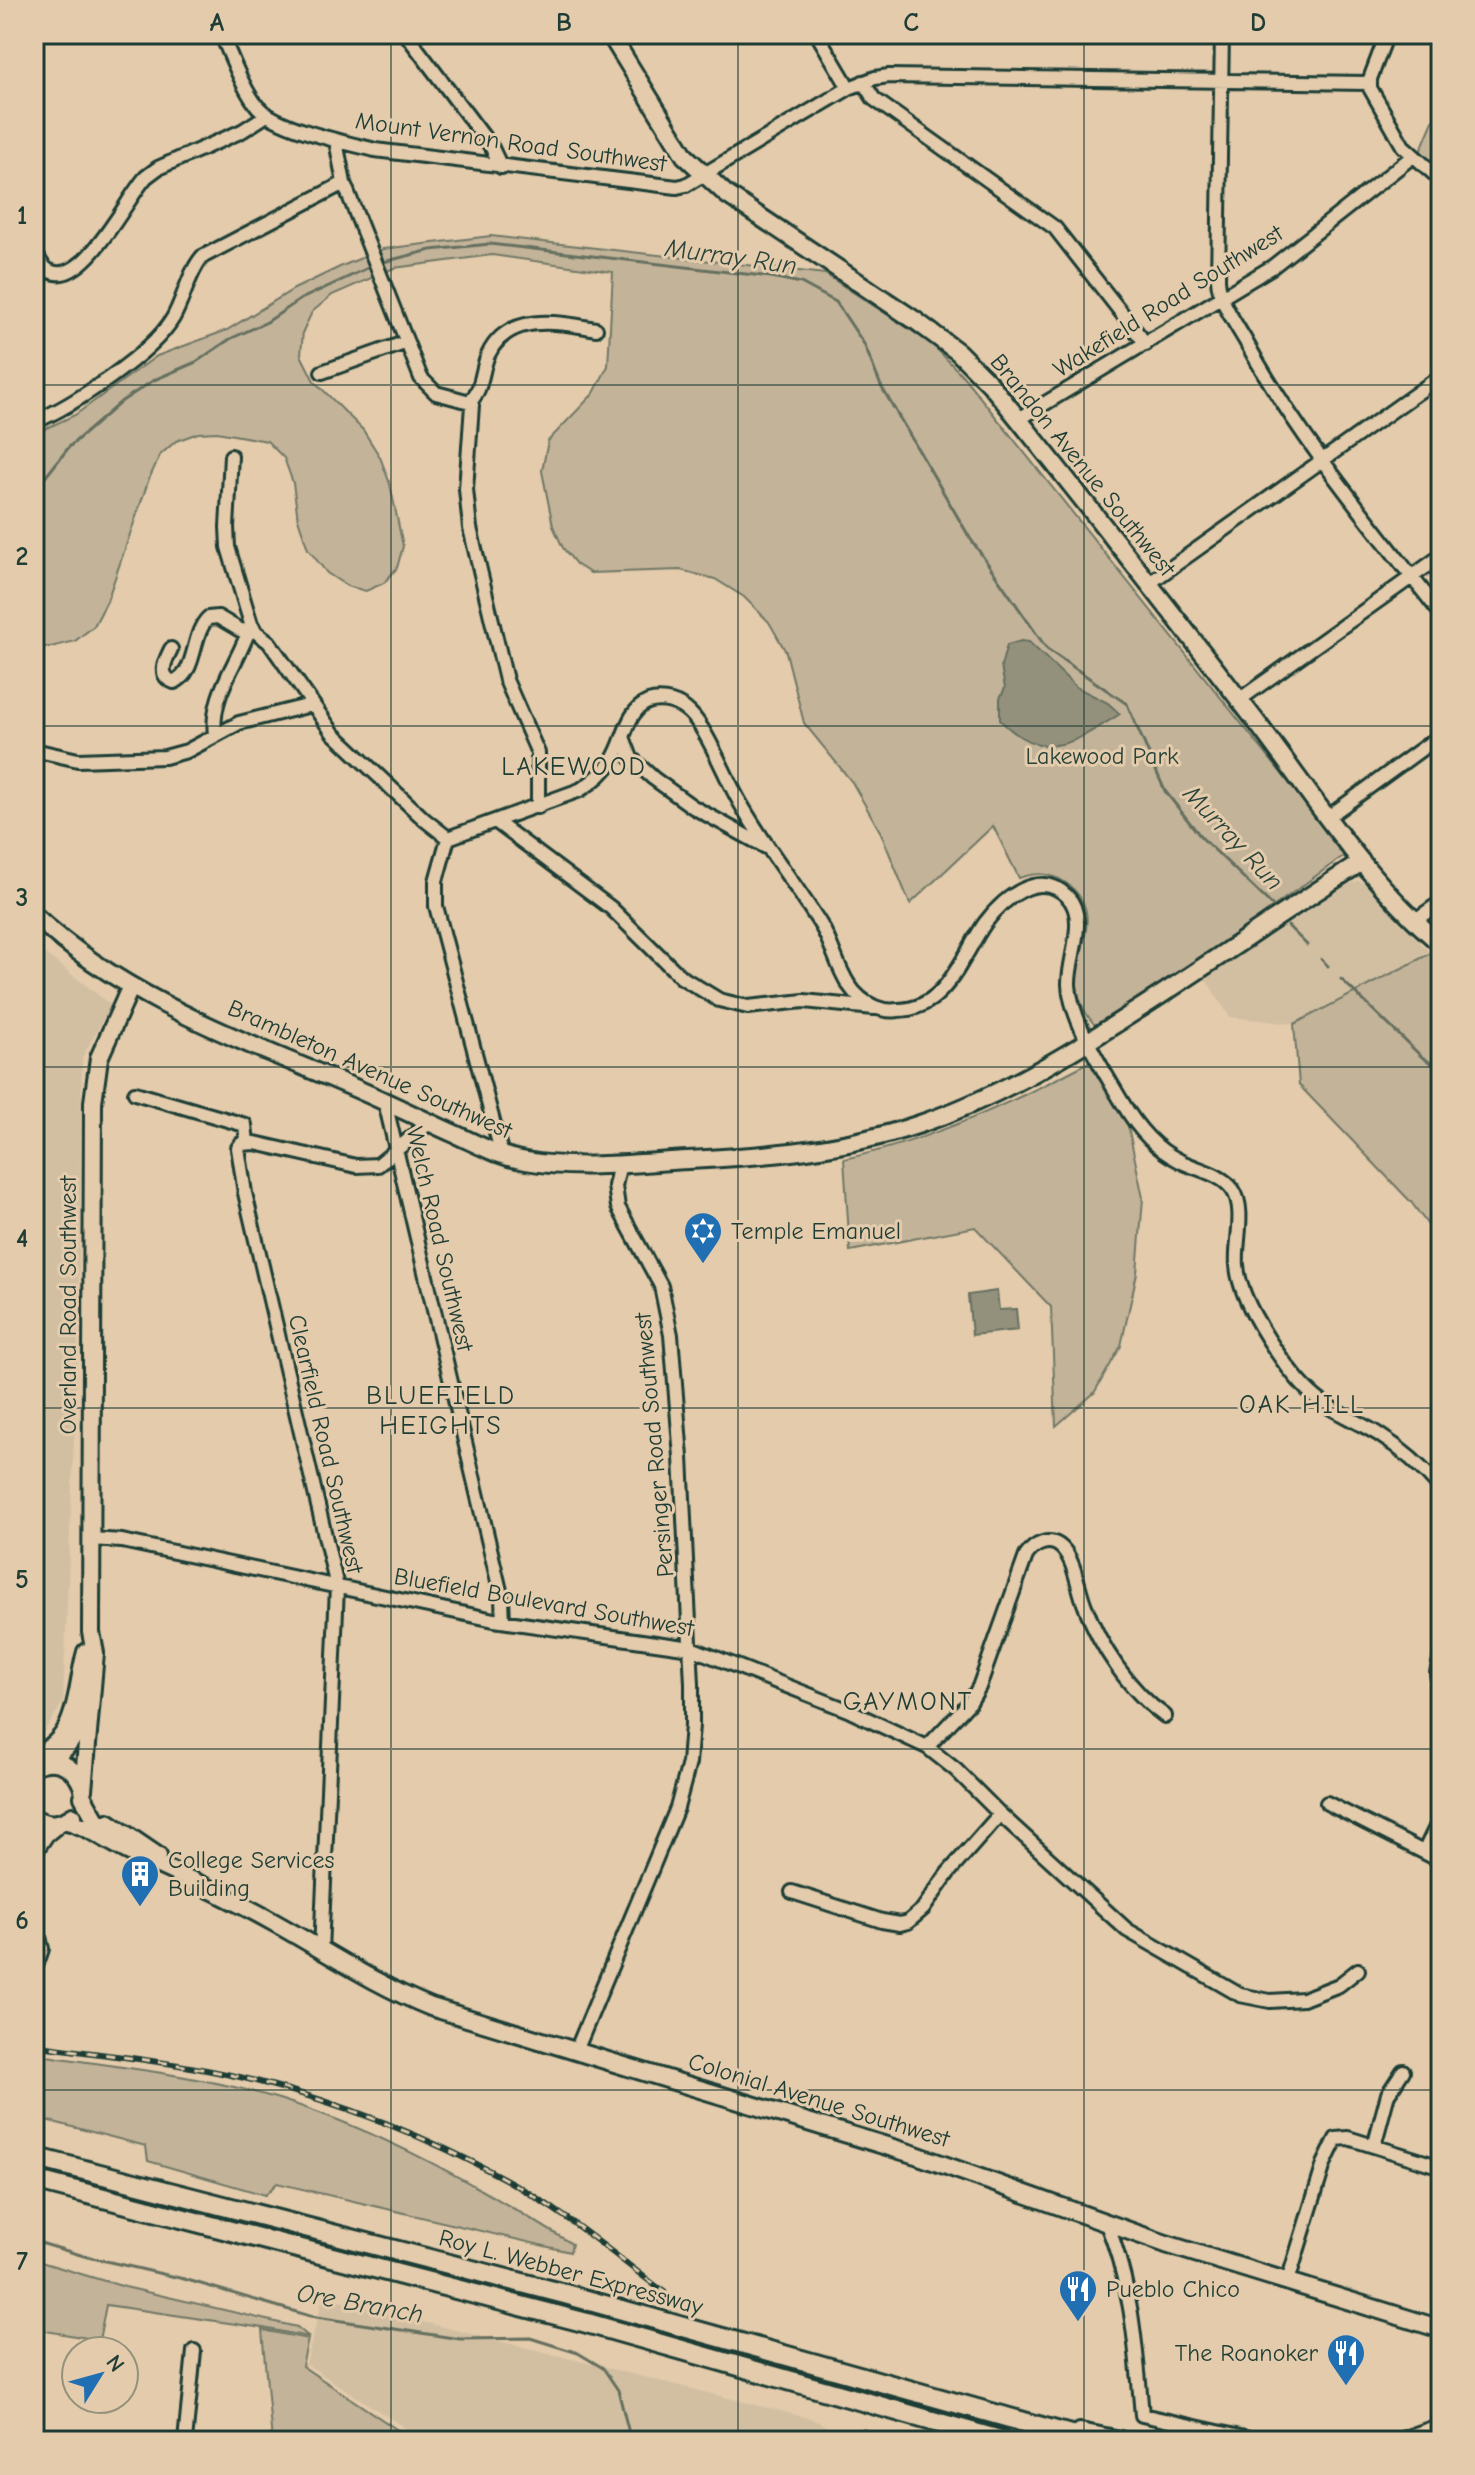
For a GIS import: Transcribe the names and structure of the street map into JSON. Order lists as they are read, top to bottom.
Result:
{
  "streets": {
    "highway": ["Roy L. Webber Expressway"],
    "main road": [
      "Brandon Avenue Southwest",
      "Brambleton Avenue Southwest",
      "Overland Road Southwest",
      "Colonial Avenue Southwest"
    ],
    "street": [
      "Mount Vernon Road Southwest",
      "Wakefield Road Southwest",
      "Welch Road Southwest",
      "Clearfield Road Southwest",
      "Persinger Road Southwest",
      "Bluefield Boulevard Southwest"
    ]
  },
  "crossings": [
    ["Mount Vernon Road Southwest", "Brandon Avenue Southwest"],
    ["Wakefield Road Southwest", "Brandon Avenue Southwest"],
    ["Brandon Avenue Southwest", "Brambleton Avenue Southwest"],
    ["Brambleton Avenue Southwest", "Welch Road Southwest"],
    ["Brambleton Avenue Southwest", "Overland Road Southwest"],
    ["Brambleton Avenue Southwest", "Persinger Road Southwest"],
    ["Welch Road Southwest", "Bluefield Boulevard Southwest"],
    ["Overland Road Southwest", "Bluefield Boulevard Southwest"],
    ["Overland Road Southwest", "Colonial Avenue Southwest"],
    ["Clearfield Road Southwest", "Bluefield Boulevard Southwest"],
    ["Clearfield Road Southwest", "Colonial Avenue Southwest"],
    ["Persinger Road Southwest", "Bluefield Boulevard Southwest"],
    ["Persinger Road Southwest", "Colonial Avenue Southwest"]
  ],
  "districts": [
    "LAKEWOOD",
    "BLUEFIELD HEIGHTS",
    "OAK HILL",
    "GAYMONT"
  ],
  "water": ["Murray Run", "Ore Branch"],
  "parks": ["Lakewood Park"],
  "places": {
    "synagogue": ["Temple Emanuel"],
    "building": ["College Services Building"],
    "restaurant": ["Pueblo Chico", "The Roanoker"]
  },
  "north": "top right",
  "grid": {
    "columns": [
      "A",
      "B",
      "C",
      "D"
    ],
    "rows": [
      "1",
      "2",
      "3",
      "4",
      "5",
      "6",
      "7"
    ]
  }
}
